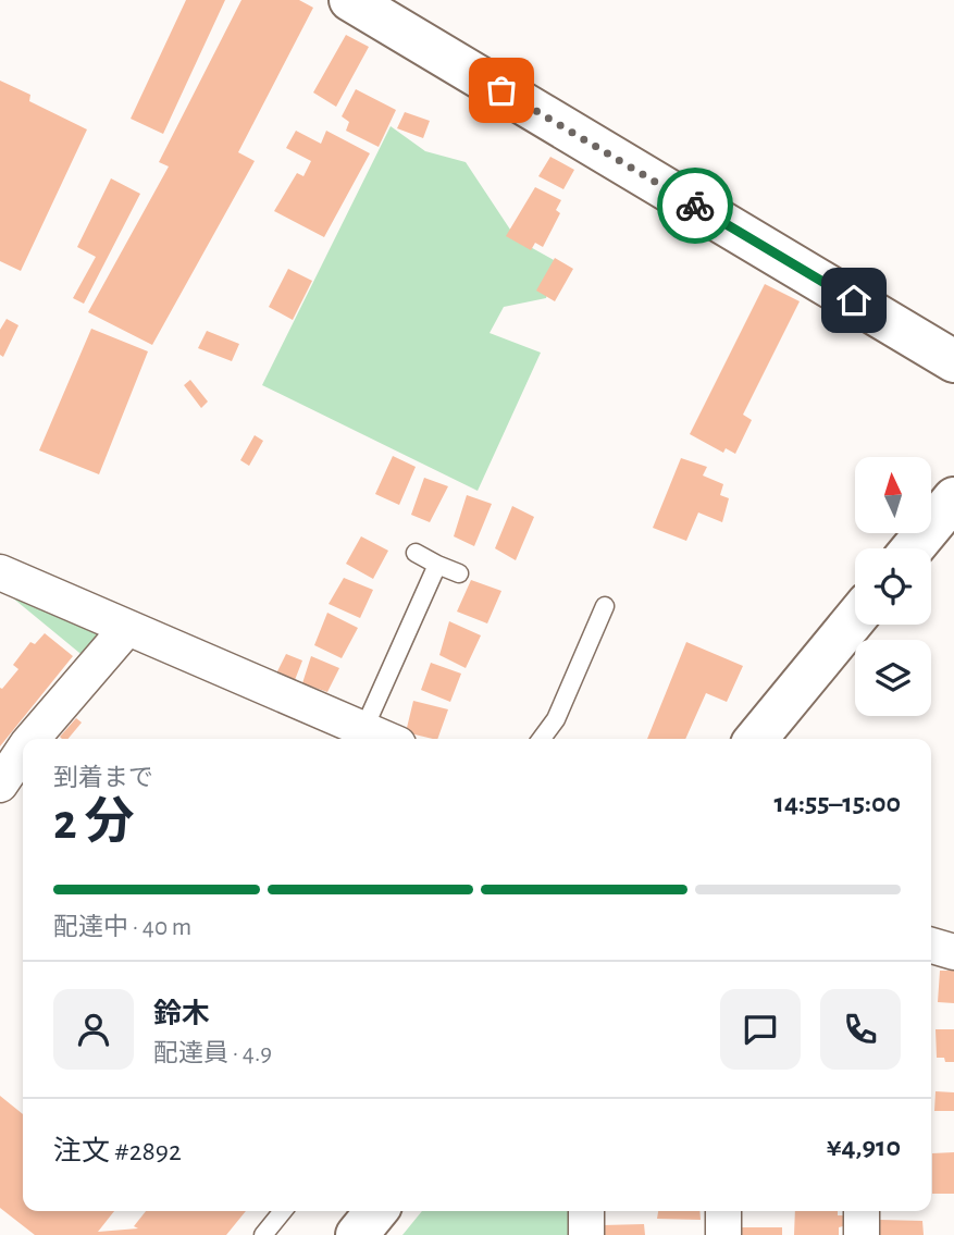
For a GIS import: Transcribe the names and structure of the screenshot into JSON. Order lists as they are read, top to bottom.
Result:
{
  "north": "top",
  "page": {
    "heading": ["2 分", "到着まで", "14:55–15:00"],
    "panel": [
      "鈴木",
      "配達員 · 4.9",
      "注文 #2892",
      "¥4,910"
    ],
    "bar": "配達中 · 40 m"
  }
}
